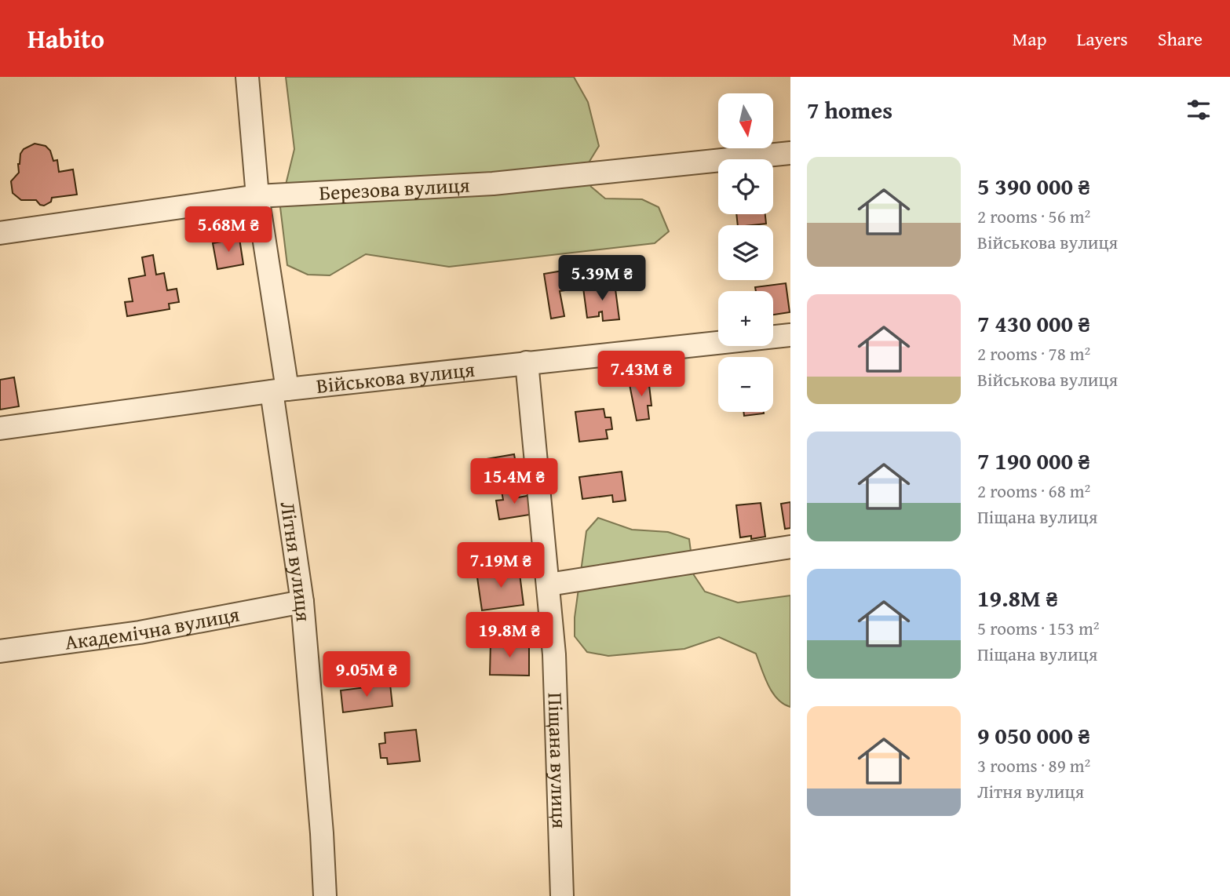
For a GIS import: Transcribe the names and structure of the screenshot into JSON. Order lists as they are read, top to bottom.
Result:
{
  "streets": {
    "street": [
      "Березова вулиця",
      "Військова вулиця",
      "Літня вулиця",
      "Академічна вулиця",
      "Піщана вулиця"
    ]
  },
  "crossings": [
    ["Березова вулиця", "Літня вулиця"],
    ["Військова вулиця", "Літня вулиця"],
    ["Військова вулиця", "Піщана вулиця"],
    ["Літня вулиця", "Академічна вулиця"]
  ],
  "north": "bottom",
  "page": {
    "header": "Habito",
    "nav": ["Map", "Layers", "Share"],
    "heading": "7 homes",
    "map_buttons": ["+", "−"],
    "list": [
      {
        "name": "5 390 000 ₴",
        "note": "2 rooms · 56 m² · Військова вулиця"
      },
      {
        "name": "7 430 000 ₴",
        "note": "2 rooms · 78 m² · Військова вулиця"
      },
      {
        "name": "7 190 000 ₴",
        "note": "2 rooms · 68 m² · Піщана вулиця"
      },
      {
        "name": "19.8M ₴",
        "note": "5 rooms · 153 m² · Піщана вулиця"
      },
      {
        "name": "9 050 000 ₴",
        "note": "3 rooms · 89 m² · Літня вулиця"
      }
    ],
    "price": [
      "5.68M ₴",
      "5.39M ₴",
      "7.43M ₴",
      "15.4M ₴",
      "7.19M ₴",
      "19.8M ₴",
      "9.05M ₴"
    ]
  }
}
